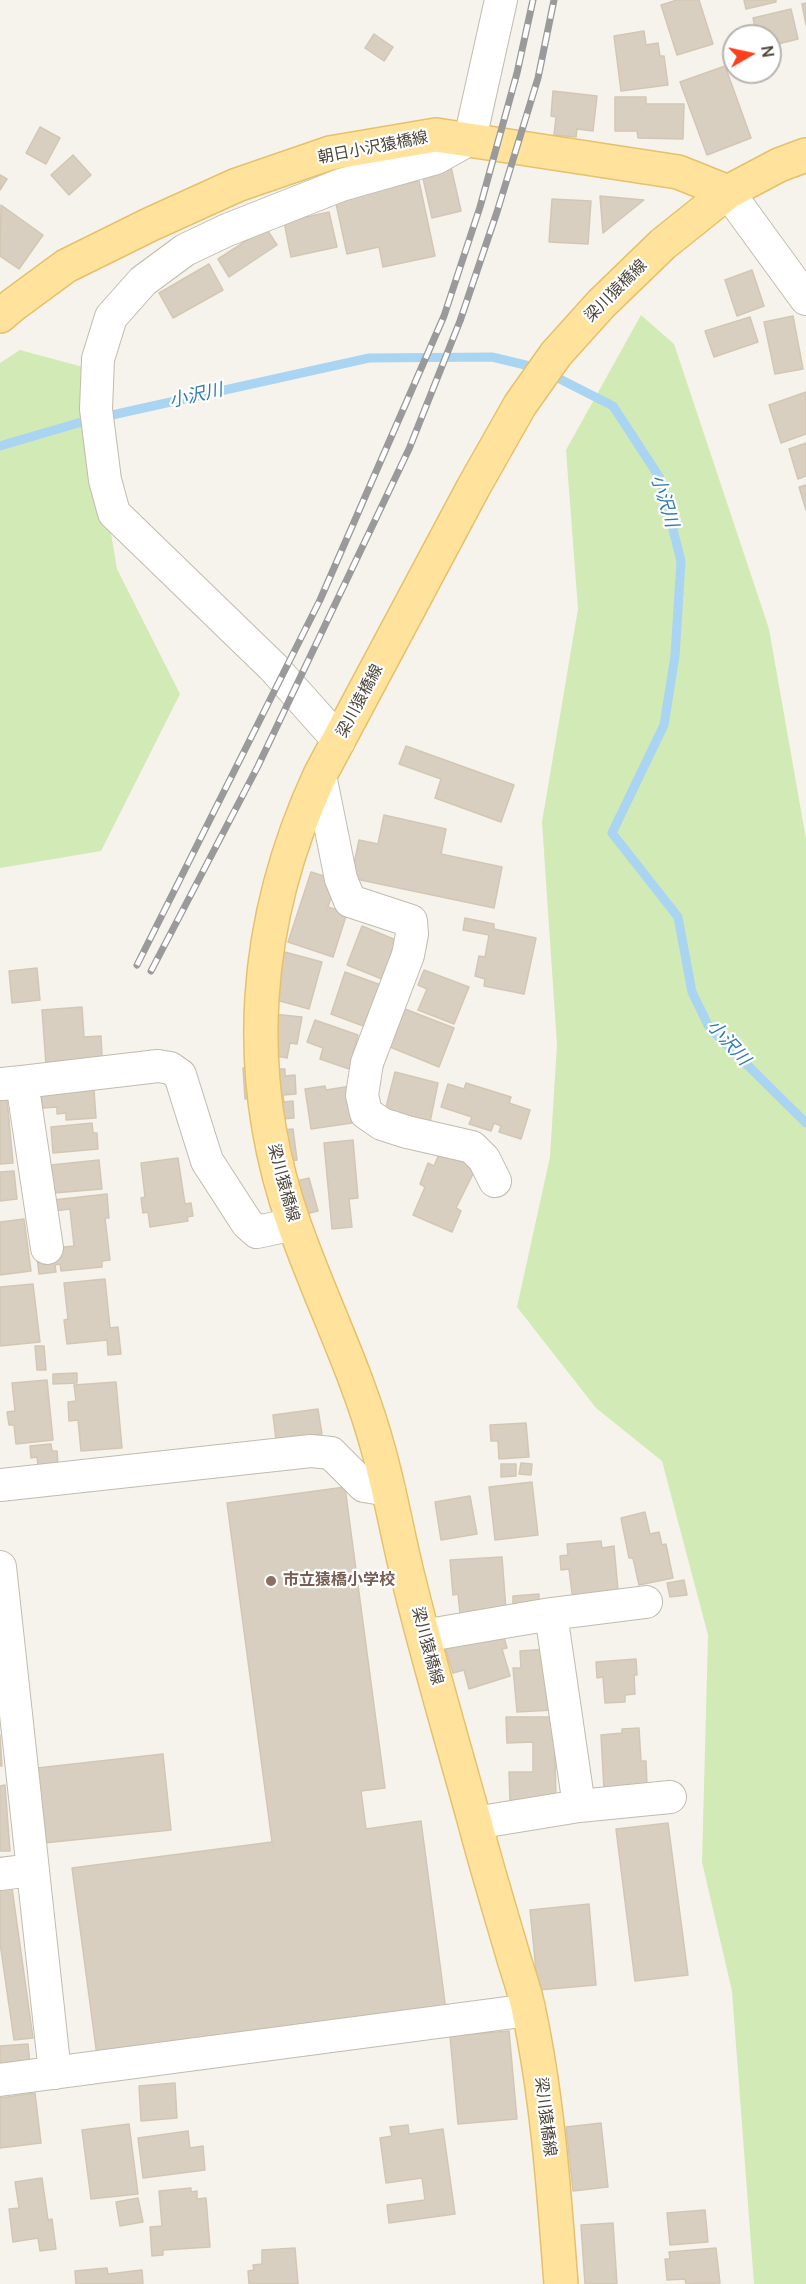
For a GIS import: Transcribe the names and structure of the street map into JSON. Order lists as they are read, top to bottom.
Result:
{
  "streets": {
    "main road": ["朝日小沢猿橋線", "梁川猿橋線"]
  },
  "crossings": [
    ["朝日小沢猿橋線", "梁川猿橋線"]
  ],
  "water": ["小沢川"],
  "places": ["市立猿橋小学校"],
  "north": "right"
}
